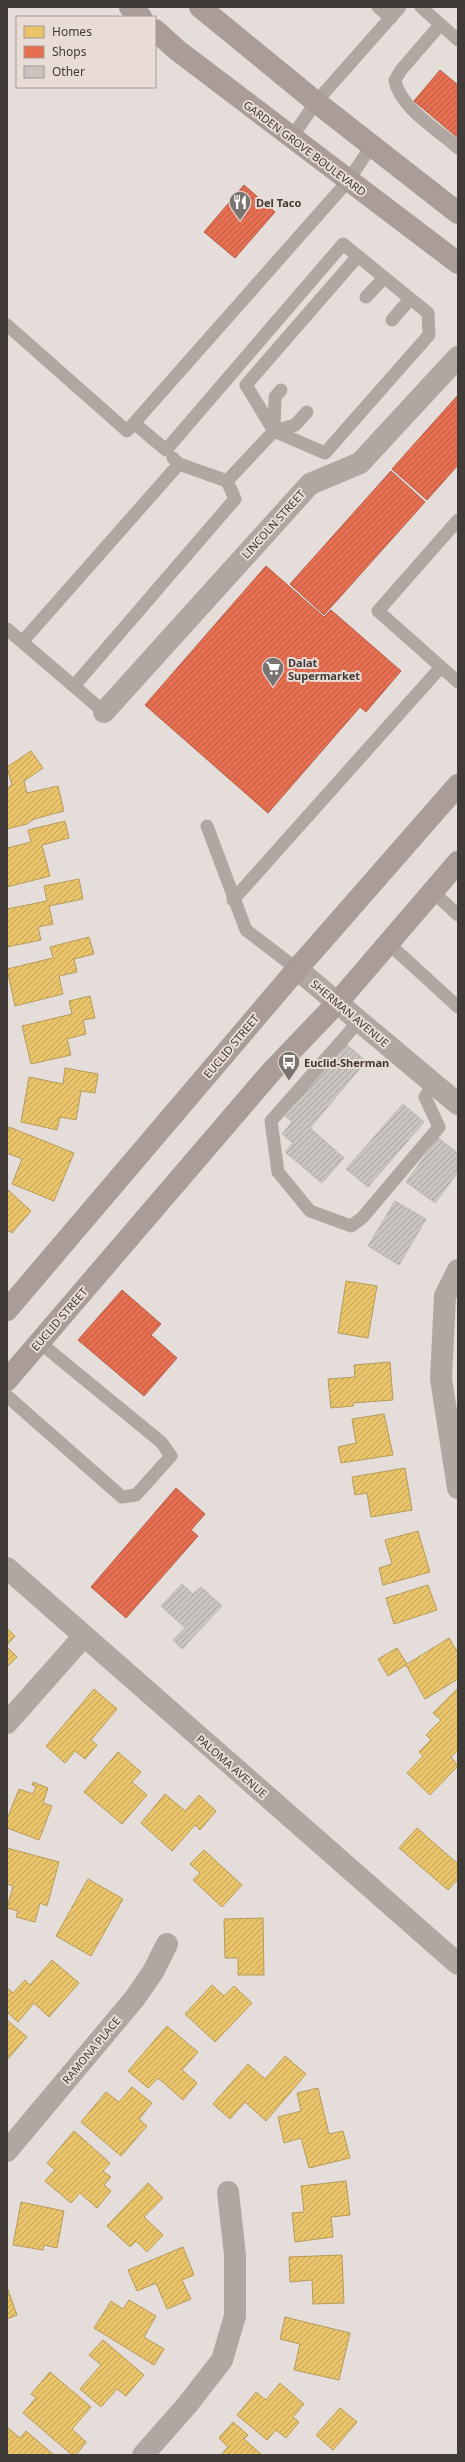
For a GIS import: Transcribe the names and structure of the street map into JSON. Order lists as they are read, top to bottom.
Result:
{
  "streets": {
    "main road": ["GARDEN GROVE BOULEVARD", "EUCLID STREET"],
    "street": [
      "LINCOLN STREET",
      "SHERMAN AVENUE",
      "PALOMA AVENUE",
      "RAMONA PLACE"
    ]
  },
  "crossings": [
    ["SHERMAN AVENUE", "EUCLID STREET"]
  ],
  "places": {
    "restaurant": ["Del Taco"],
    "supermarket": ["Dalat Supermarket"],
    "bus stop": ["Euclid-Sherman"]
  },
  "legend": ["Homes", "Shops", "Other"]
}
